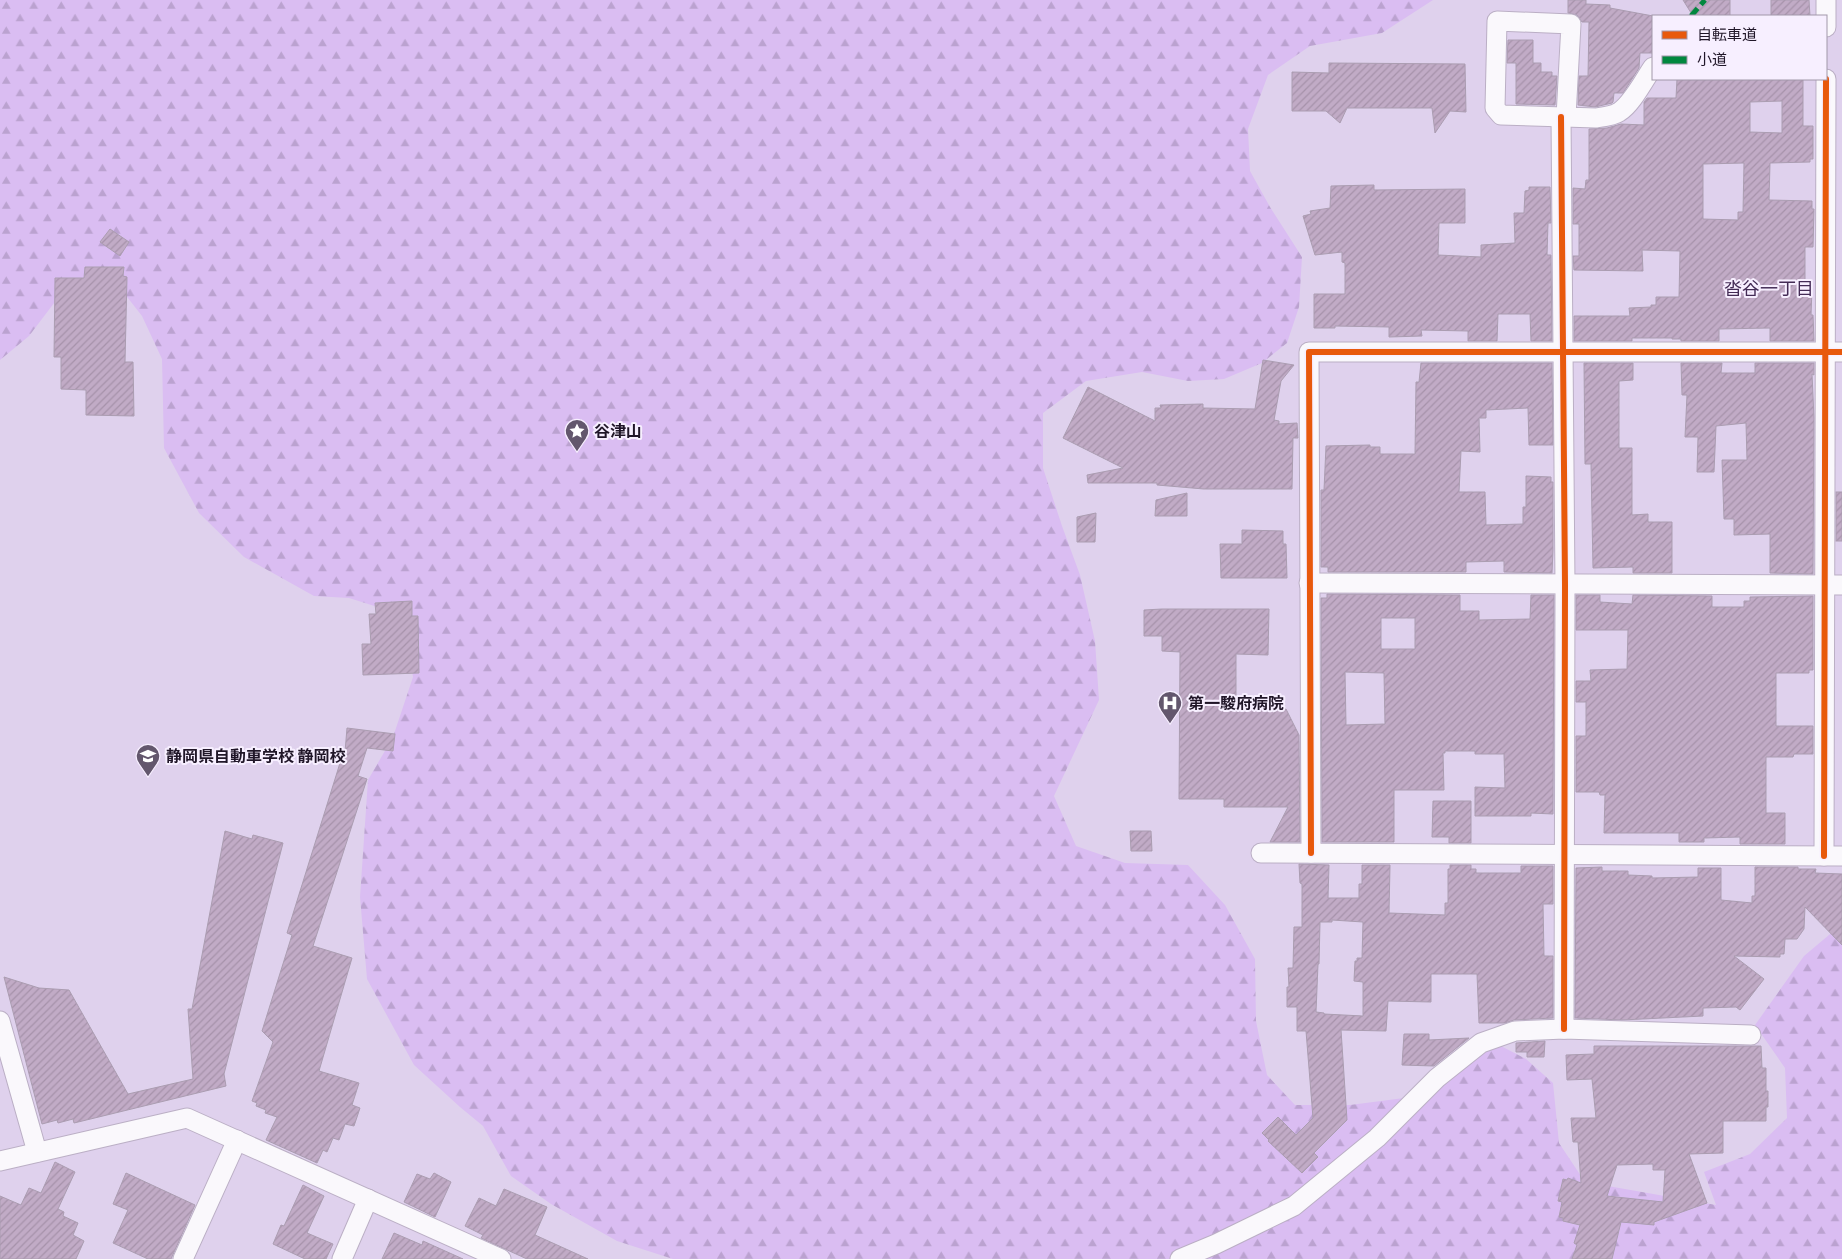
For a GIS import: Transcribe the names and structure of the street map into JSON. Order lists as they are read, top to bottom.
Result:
{
  "districts": ["沓谷一丁目"],
  "places": {
    "place": ["谷津山"],
    "hospital": ["第一駿府病院"],
    "school or university": ["静岡県自動車学校 静岡校"]
  },
  "legend": ["自転車道", "小道"]
}
